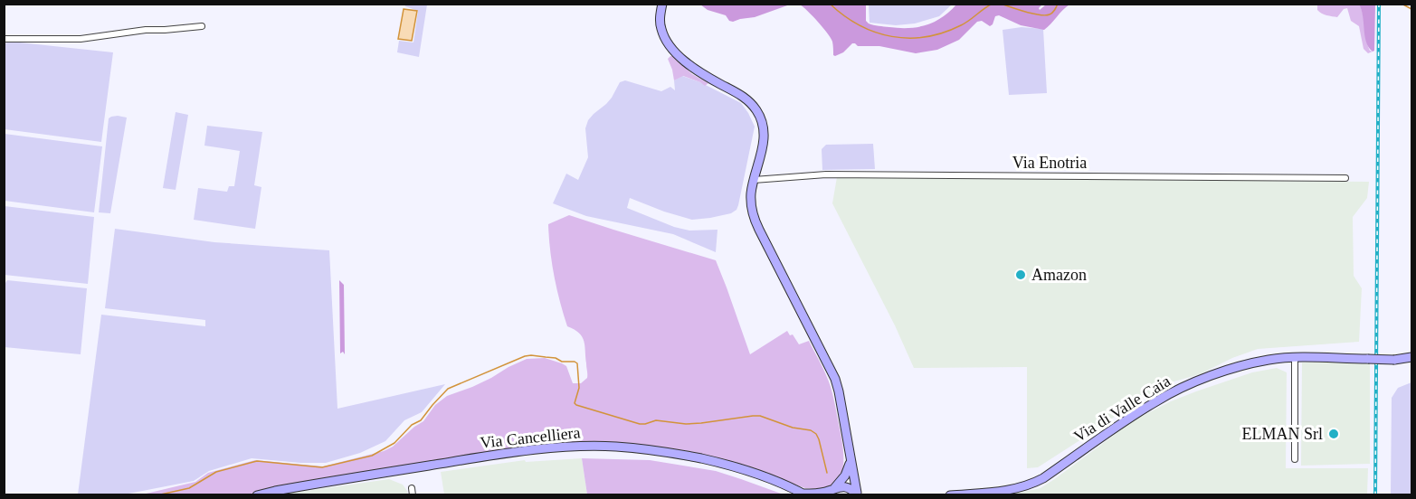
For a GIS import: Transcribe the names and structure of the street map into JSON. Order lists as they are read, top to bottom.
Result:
{
  "streets": {
    "street": ["Via Enotria", "Via di Valle Caia", "Via Cancelliera"]
  },
  "places": ["Amazon", "ELMAN Srl"]
}
